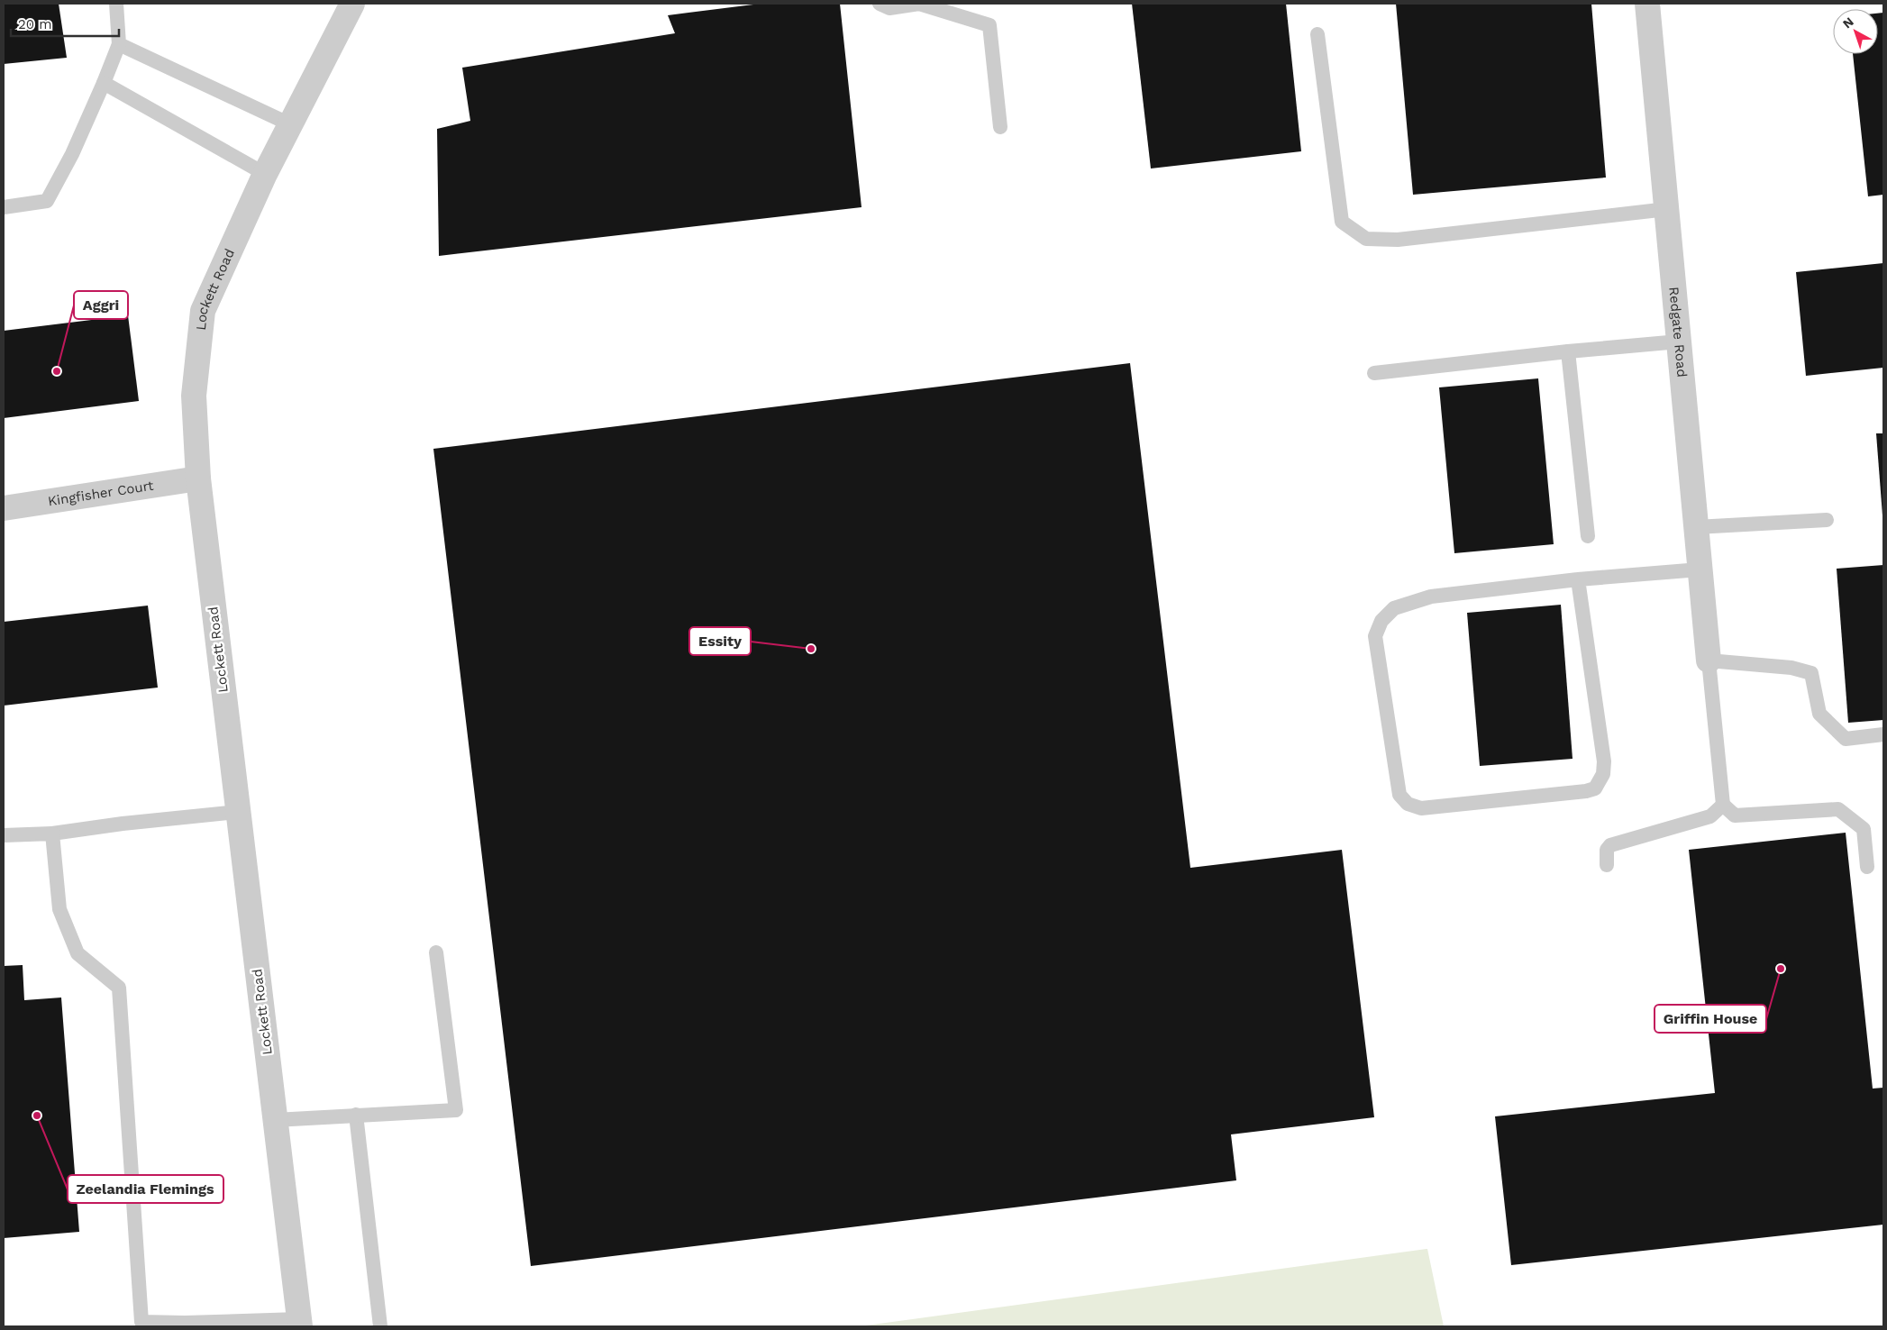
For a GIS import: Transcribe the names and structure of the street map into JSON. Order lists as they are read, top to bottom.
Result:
{
  "streets": {
    "street": ["Lockett Road", "Redgate Road", "Kingfisher Court"]
  },
  "crossings": [
    ["Lockett Road", "Kingfisher Court"]
  ],
  "places": [
    "Aggri",
    "Essity",
    "Griffin House",
    "Zeelandia Flemings"
  ],
  "scale_bar": "20 m",
  "north": "top left"
}
